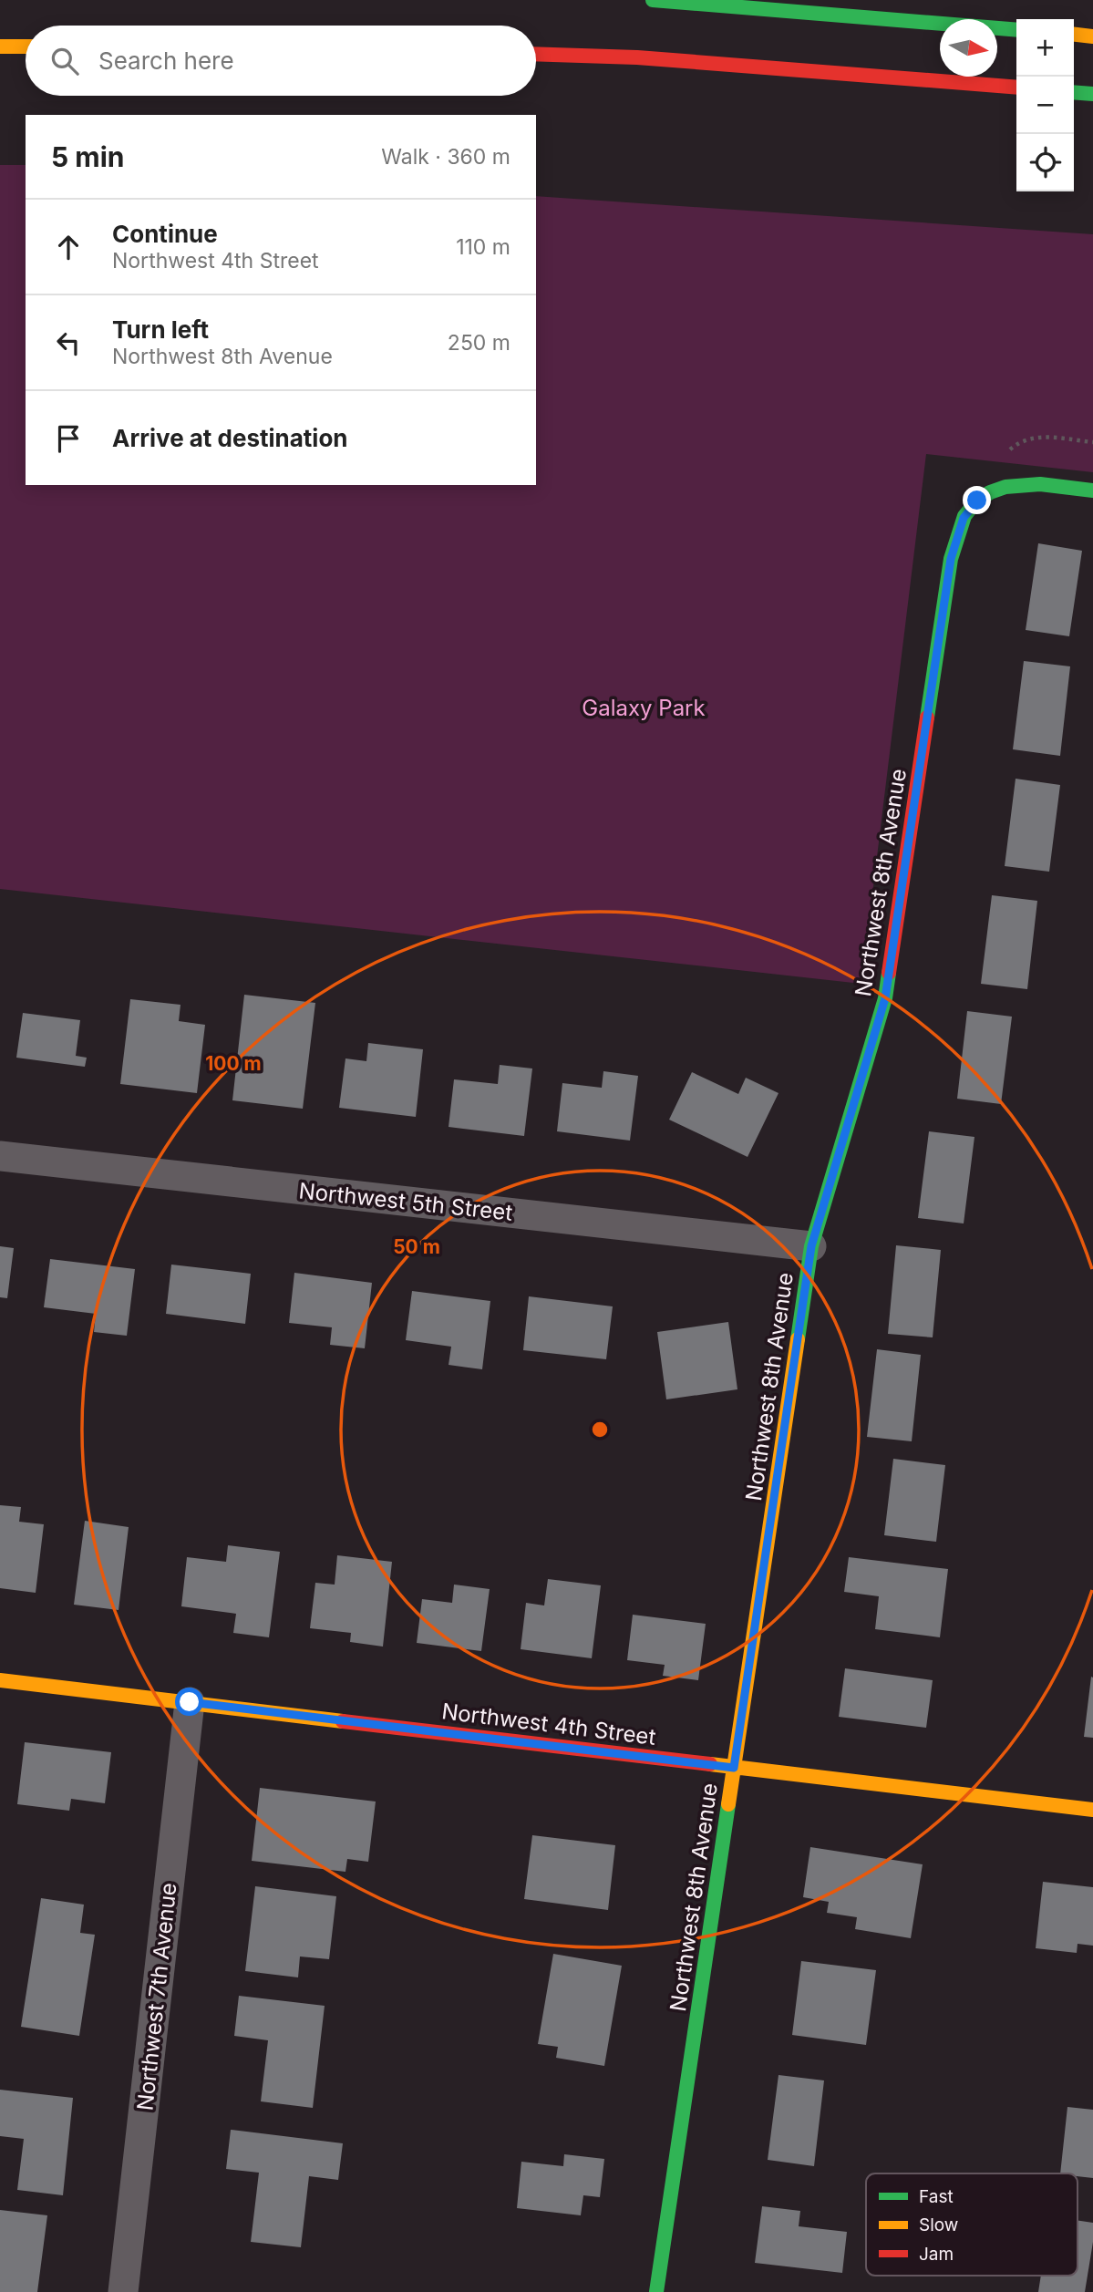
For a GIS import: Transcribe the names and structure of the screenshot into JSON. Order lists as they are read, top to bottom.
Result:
{
  "streets": {
    "main road": ["Northwest 8th Avenue", "Northwest 4th Street"],
    "street": ["Northwest 5th Street", "Northwest 7th Avenue"]
  },
  "crossings": [
    ["Northwest 8th Avenue", "Northwest 5th Street"],
    ["Northwest 8th Avenue", "Northwest 4th Street"],
    ["Northwest 4th Street", "Northwest 7th Avenue"]
  ],
  "parks": ["Galaxy Park"],
  "legend": ["Fast", "Slow", "Jam"],
  "north": "right",
  "page": {
    "map_buttons": ["+", "−"],
    "search": "Search here",
    "heading": ["5 min", "Walk · 360 m"],
    "list": [
      ["Continue", "Northwest 4th Street", "110 m"],
      ["Turn left", "Northwest 8th Avenue", "250 m"],
      "Arrive at destination"
    ]
  },
  "rings": ["100 m", "50 m"]
}
